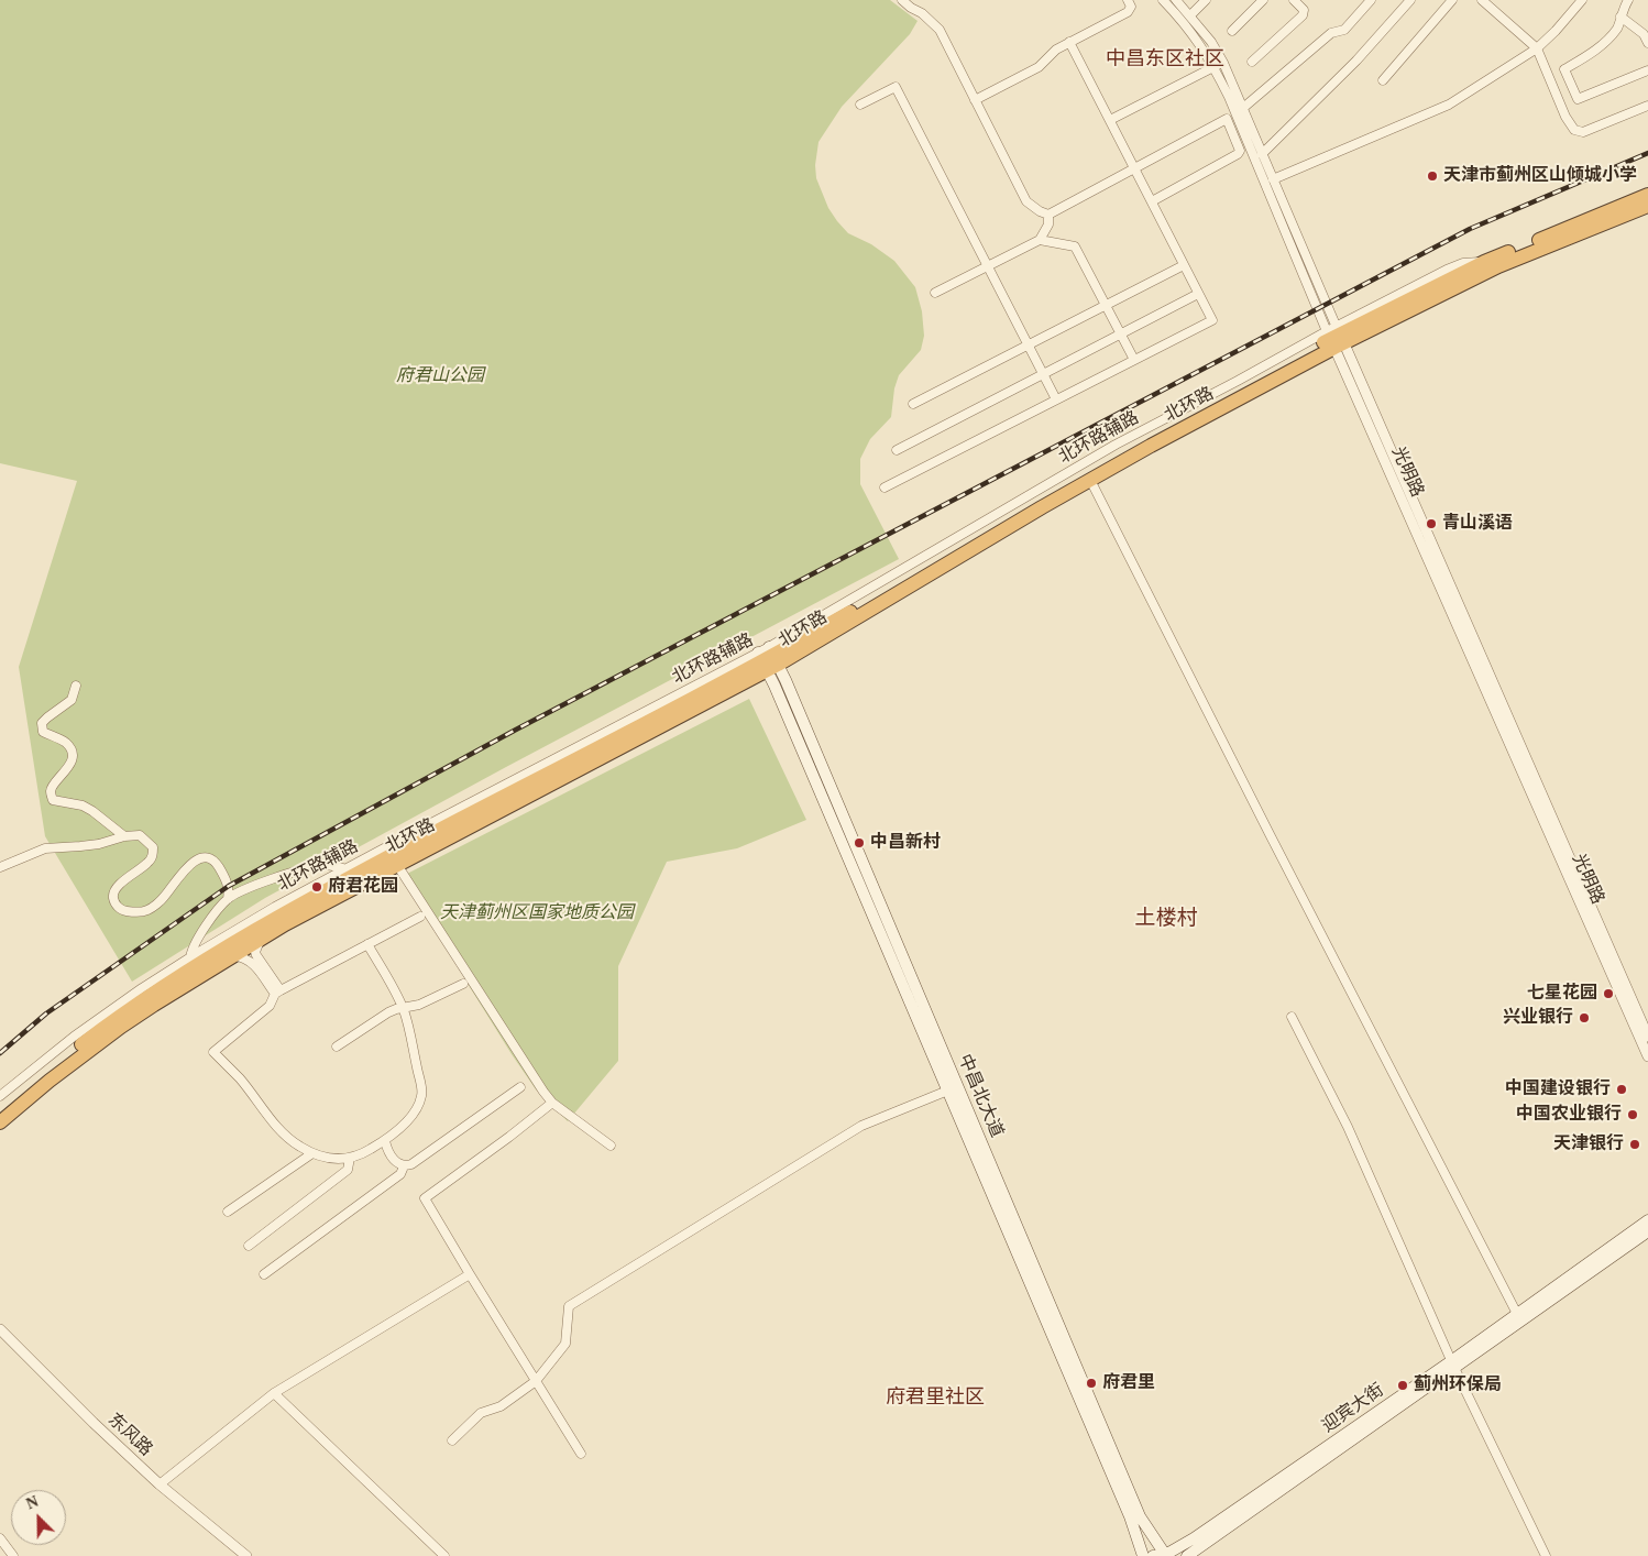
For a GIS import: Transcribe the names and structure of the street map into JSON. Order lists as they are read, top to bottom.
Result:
{
  "streets": {
    "highway": ["北环路"],
    "main road": ["中昌北大道", "迎宾大街"],
    "street": ["光明路", "东风路"]
  },
  "crossings": [
    ["北环路", "光明路"],
    ["北环路", "中昌北大道"],
    ["中昌北大道", "迎宾大街"]
  ],
  "districts": ["中昌东区社区", "土楼村", "府君里社区"],
  "parks": ["府君山公园", "天津蓟州区国家地质公园"],
  "places": [
    "天津市蓟州区山倾城小学",
    "青山溪语",
    "中昌新村",
    "府君花园",
    "七星花园",
    "兴业银行",
    "中国建设银行",
    "中国农业银行",
    "天津银行",
    "府君里",
    "蓟州环保局"
  ],
  "north": "top left"
}
